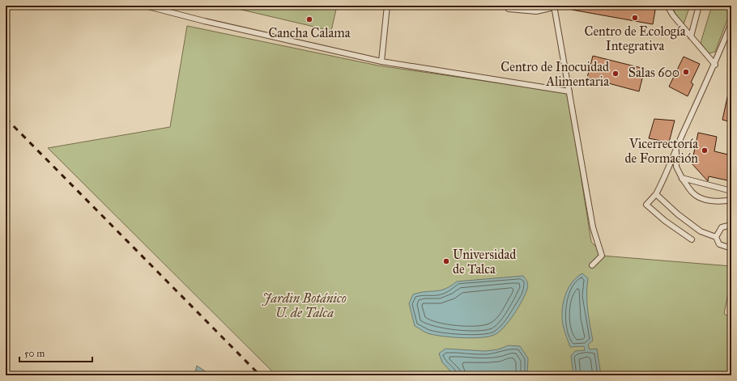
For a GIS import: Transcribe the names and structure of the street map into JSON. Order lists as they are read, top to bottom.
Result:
{
  "parks": ["Jardin Botánico U. de Talca"],
  "places": [
    "Centro de Ecología Integrativa",
    "Cancha Calama",
    "Salas 600",
    "Centro de Inocuidad Alimentaria",
    "Vicerrectoría de Formación",
    "Universidad de Talca"
  ],
  "scale_bar": "50 m"
}
